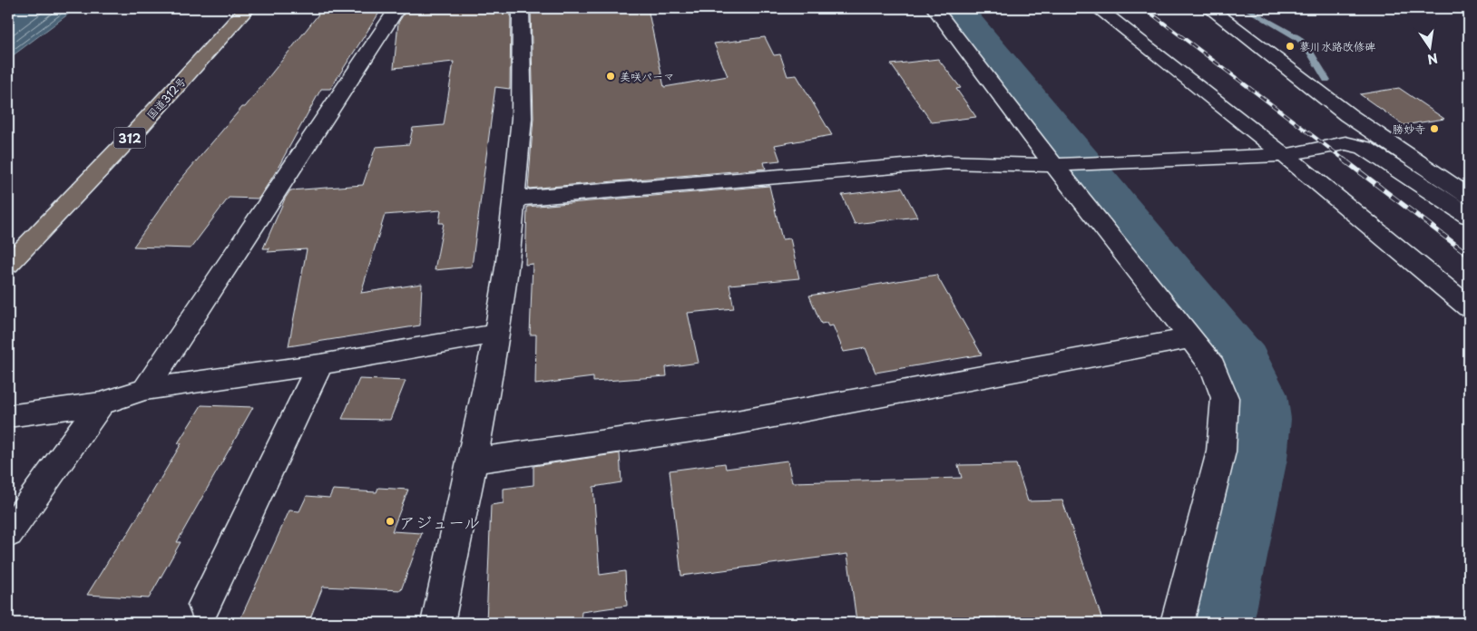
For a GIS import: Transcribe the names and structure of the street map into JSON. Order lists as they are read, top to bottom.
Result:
{
  "streets": {
    "highway": ["国道312号", "312"]
  },
  "places": [
    "蓼川水路改修碑",
    "美咲パーマ",
    "勝妙寺",
    "アジュール"
  ],
  "north": "bottom"
}
